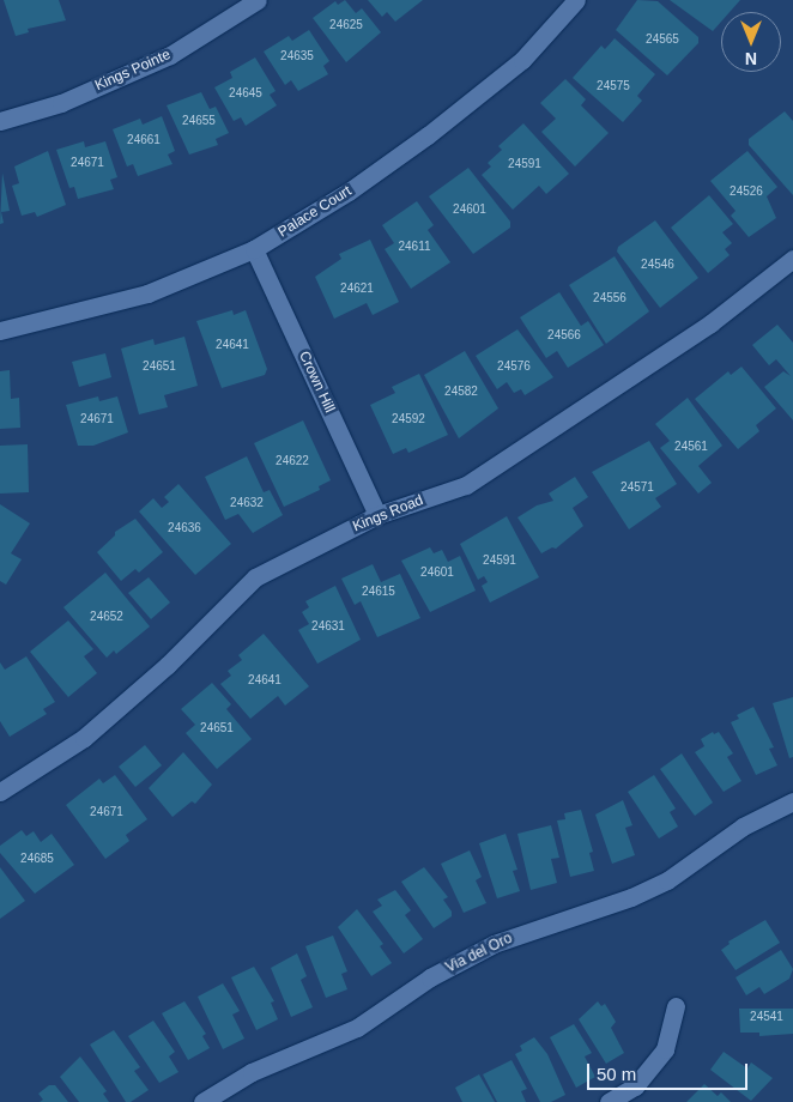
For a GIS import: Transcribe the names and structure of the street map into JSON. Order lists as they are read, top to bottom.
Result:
{
  "streets": {
    "street": [
      "Kings Pointe",
      "Palace Court",
      "Crown Hill",
      "Kings Road",
      "Via del Oro"
    ]
  },
  "crossings": [
    ["Palace Court", "Crown Hill"],
    ["Crown Hill", "Kings Road"]
  ],
  "house_numbers": [
    "24625",
    "24565",
    "24635",
    "24575",
    "24645",
    "24655",
    "24661",
    "24671",
    "24591",
    "24526",
    "24601",
    "24611",
    "24546",
    "24621",
    "24556",
    "24566",
    "24641",
    "24651",
    "24576",
    "24582",
    "24671",
    "24592",
    "24561",
    "24622",
    "24571",
    "24632",
    "24636",
    "24591",
    "24601",
    "24615",
    "24652",
    "24631",
    "24641",
    "24651",
    "24671",
    "24685",
    "24541"
  ],
  "scale_bar": "50 m",
  "north": "bottom"
}
